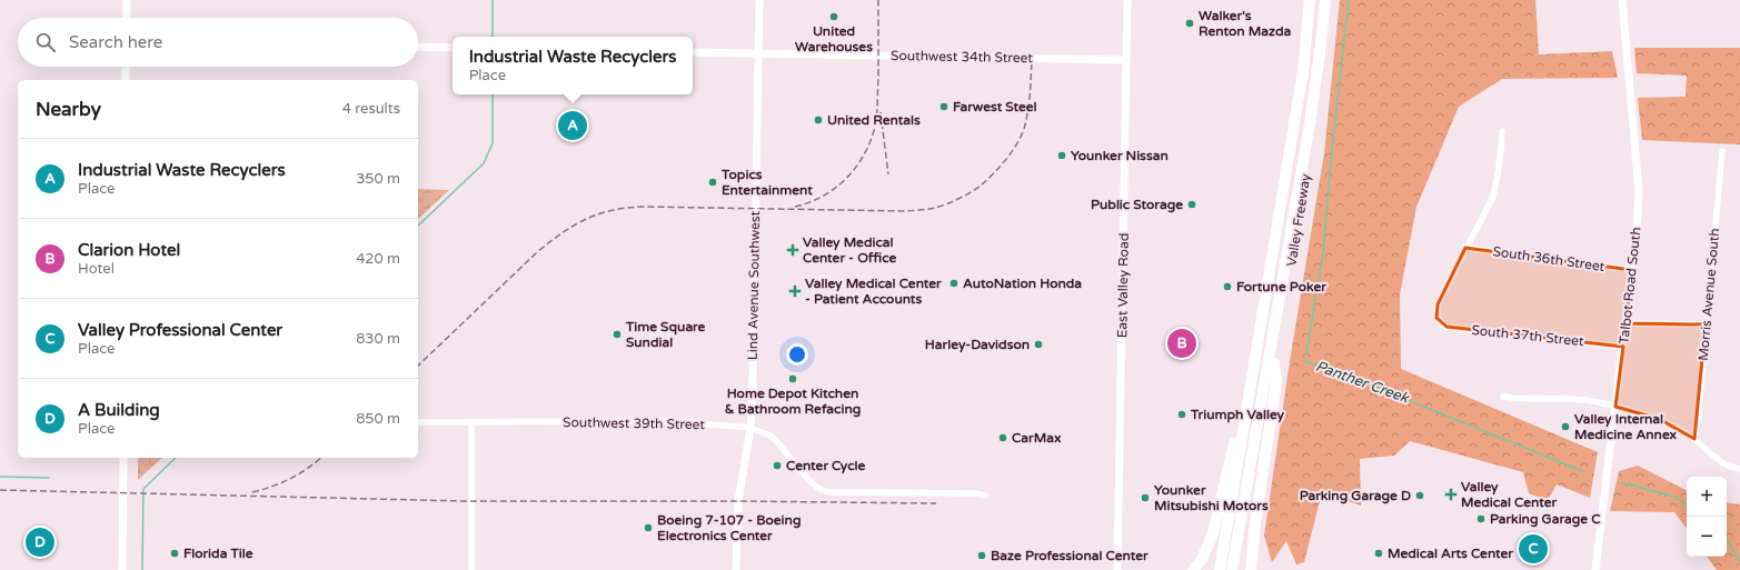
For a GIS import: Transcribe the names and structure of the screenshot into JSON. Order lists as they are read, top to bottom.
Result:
{
  "streets": {
    "highway": ["Valley Freeway"],
    "street": [
      "Southwest 34th Street",
      "South 36th Street",
      "Lind Avenue Southwest",
      "East Valley Road",
      "Talbot Road South",
      "Morris Avenue South",
      "South 37th Street",
      "Southwest 39th Street"
    ]
  },
  "crossings": [
    ["Southwest 34th Street", "Lind Avenue Southwest"],
    ["Southwest 34th Street", "East Valley Road"],
    ["South 36th Street", "Talbot Road South"],
    ["South 36th Street", "South 37th Street"],
    ["Lind Avenue Southwest", "Southwest 39th Street"],
    ["Talbot Road South", "South 37th Street"]
  ],
  "water": ["Panther Creek"],
  "places": {
    "other": [
      "United Warehouses",
      "Walker's Renton Mazda",
      "Farwest Steel",
      "United Rentals",
      "Younker Nissan",
      "Topics Entertainment",
      "Public Storage",
      "AutoNation Honda",
      "Fortune Poker",
      "Time Square Sundial",
      "Harley-Davidson",
      "Home Depot Kitchen & Bathroom Refacing",
      "Triumph Valley",
      "Valley Internal Medicine Annex",
      "CarMax",
      "Center Cycle",
      "Parking Garage D",
      "Younker Mitsubishi Motors",
      "Parking Garage C",
      "Boeing 7-107 - Boeing Electronics Center",
      "Florida Tile",
      "Medical Arts Center",
      "Baze Professional Center"
    ],
    "health": ["Valley Medical Center - Office", "Valley Medical Center - Patient Accounts", "Valley Medical Center"]
  },
  "page": {
    "search": "Search here",
    "popup": ["Industrial Waste Recyclers", "Place"],
    "heading": ["Nearby", "4 results"],
    "pins": [
      "A",
      "B",
      "D",
      "C"
    ],
    "list": [
      {
        "mark": "A",
        "name": "Industrial Waste Recyclers",
        "note": "Place",
        "value": "350 m"
      },
      {
        "mark": "B",
        "name": "Clarion Hotel",
        "note": "Hotel",
        "value": "420 m"
      },
      {
        "mark": "C",
        "name": "Valley Professional Center",
        "note": "Place",
        "value": "830 m"
      },
      {
        "mark": "D",
        "name": "A Building",
        "note": "Place",
        "value": "850 m"
      }
    ],
    "map_buttons": ["+", "−"]
  }
}
